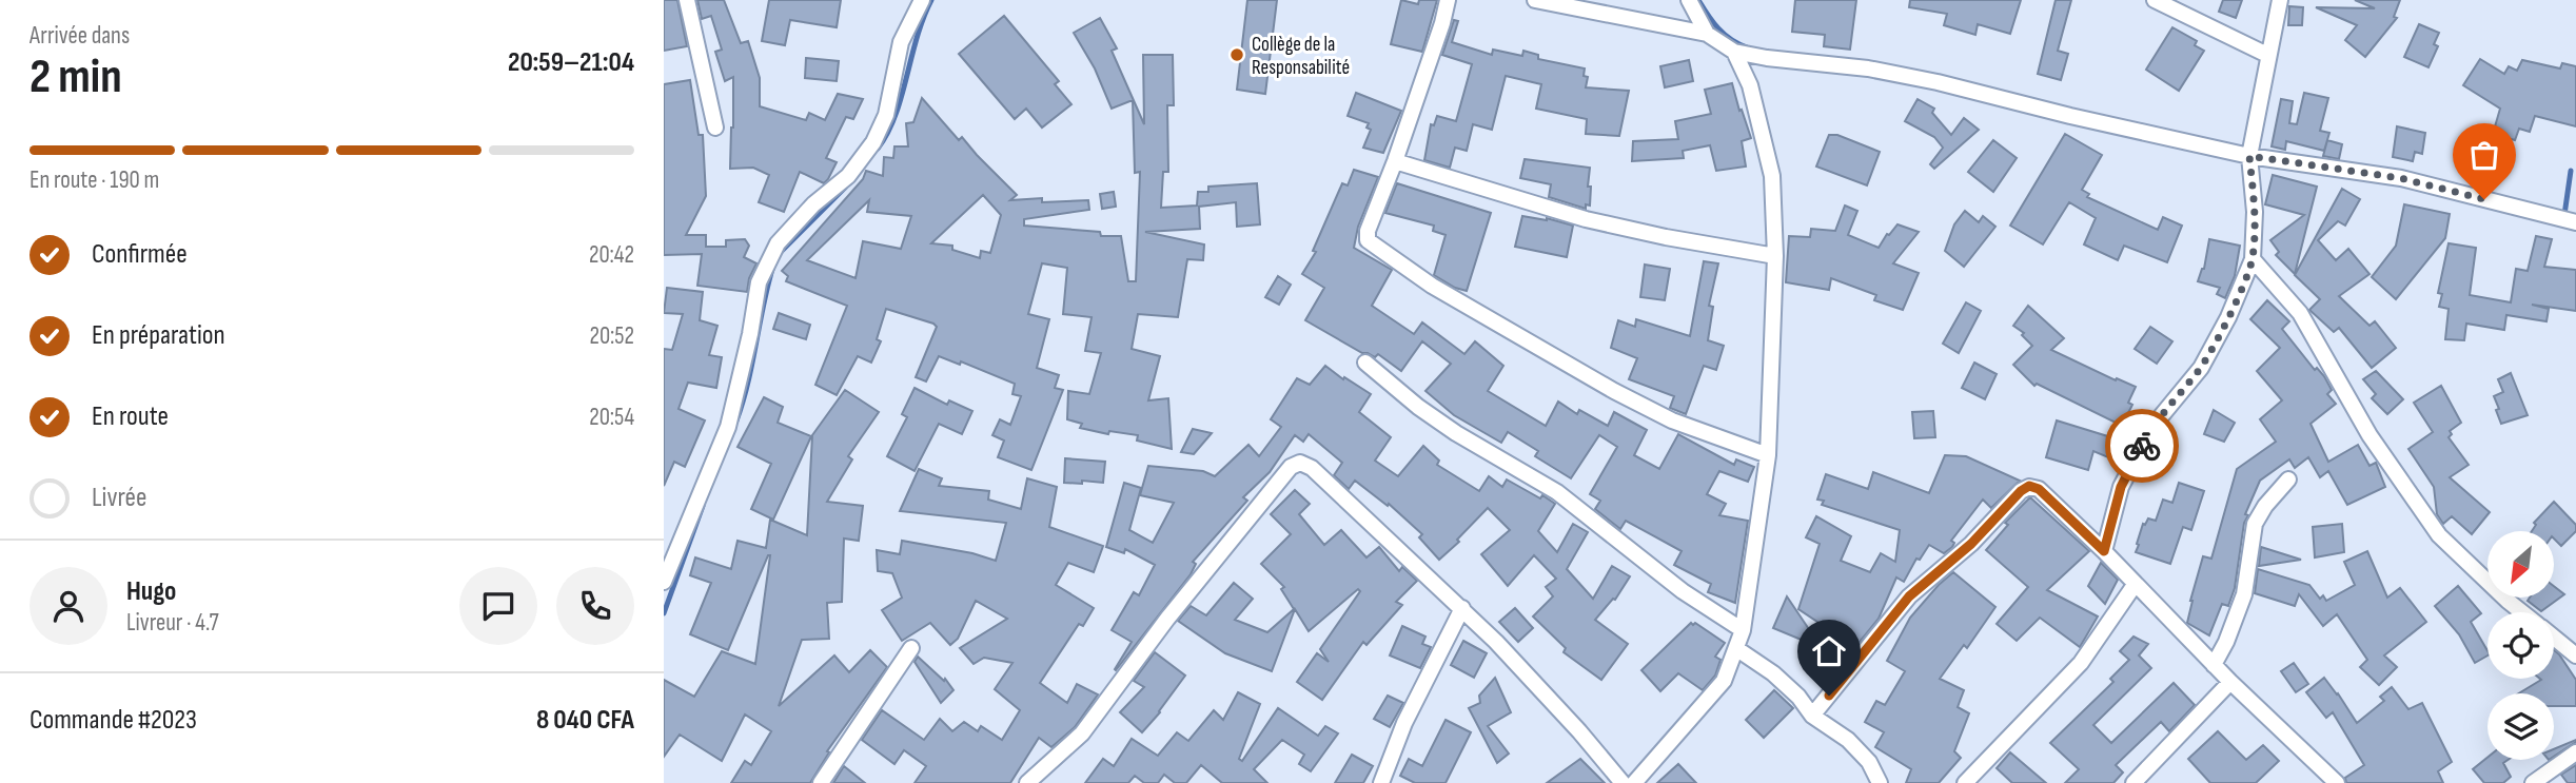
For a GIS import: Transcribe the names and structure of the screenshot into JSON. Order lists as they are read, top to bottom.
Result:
{
  "places": ["Collège de la Responsabilité"],
  "north": "bottom left",
  "page": {
    "heading": ["2 min", "Arrivée dans", "20:59–21:04"],
    "panel": [
      "Hugo",
      "Livreur · 4.7",
      "Commande #2023",
      "8 040 CFA"
    ],
    "bar": "En route · 190 m",
    "list": [
      ["Confirmée", "20:42"],
      ["En préparation", "20:52"],
      ["En route", "20:54"],
      "Livrée"
    ]
  }
}
